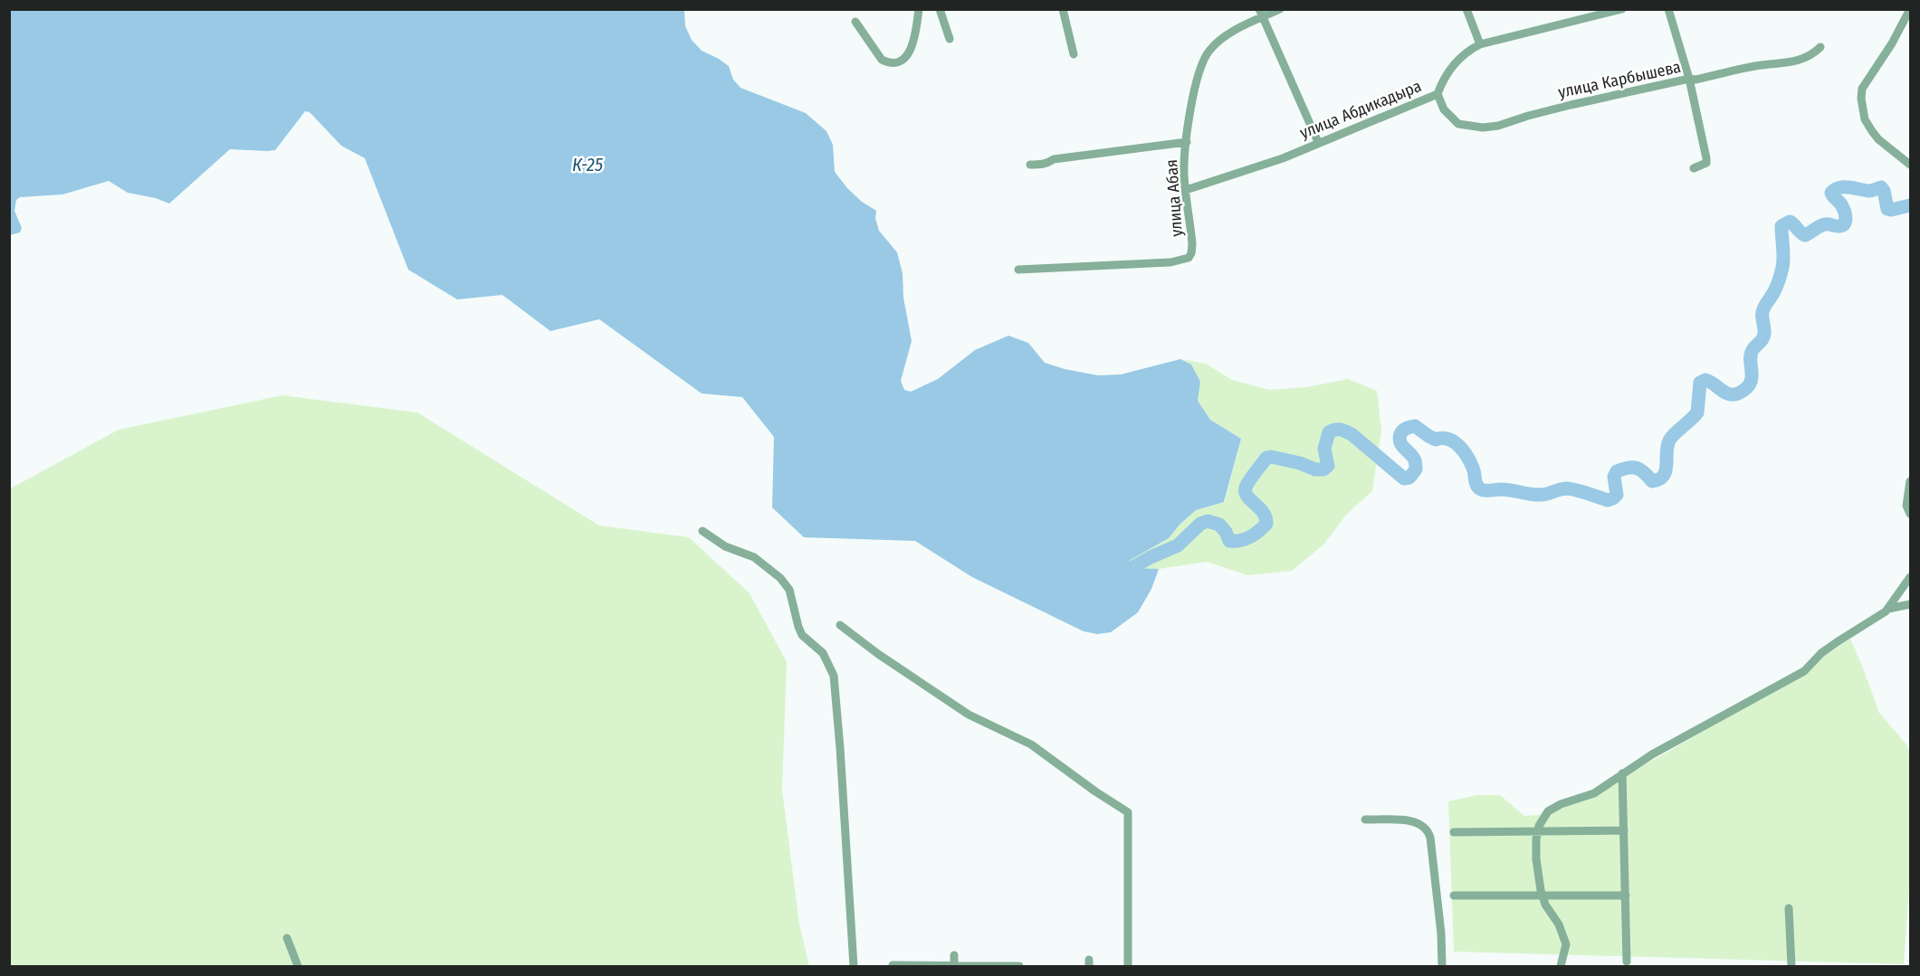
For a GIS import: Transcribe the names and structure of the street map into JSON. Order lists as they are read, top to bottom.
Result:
{
  "streets": {
    "street": ["улица Карбышева", "улица Абдикадыра", "улица Абая"]
  },
  "crossings": [
    ["улица Карбышева", "улица Абдикадыра"],
    ["улица Абдикадыра", "улица Абая"]
  ],
  "water": ["К-25"]
}
